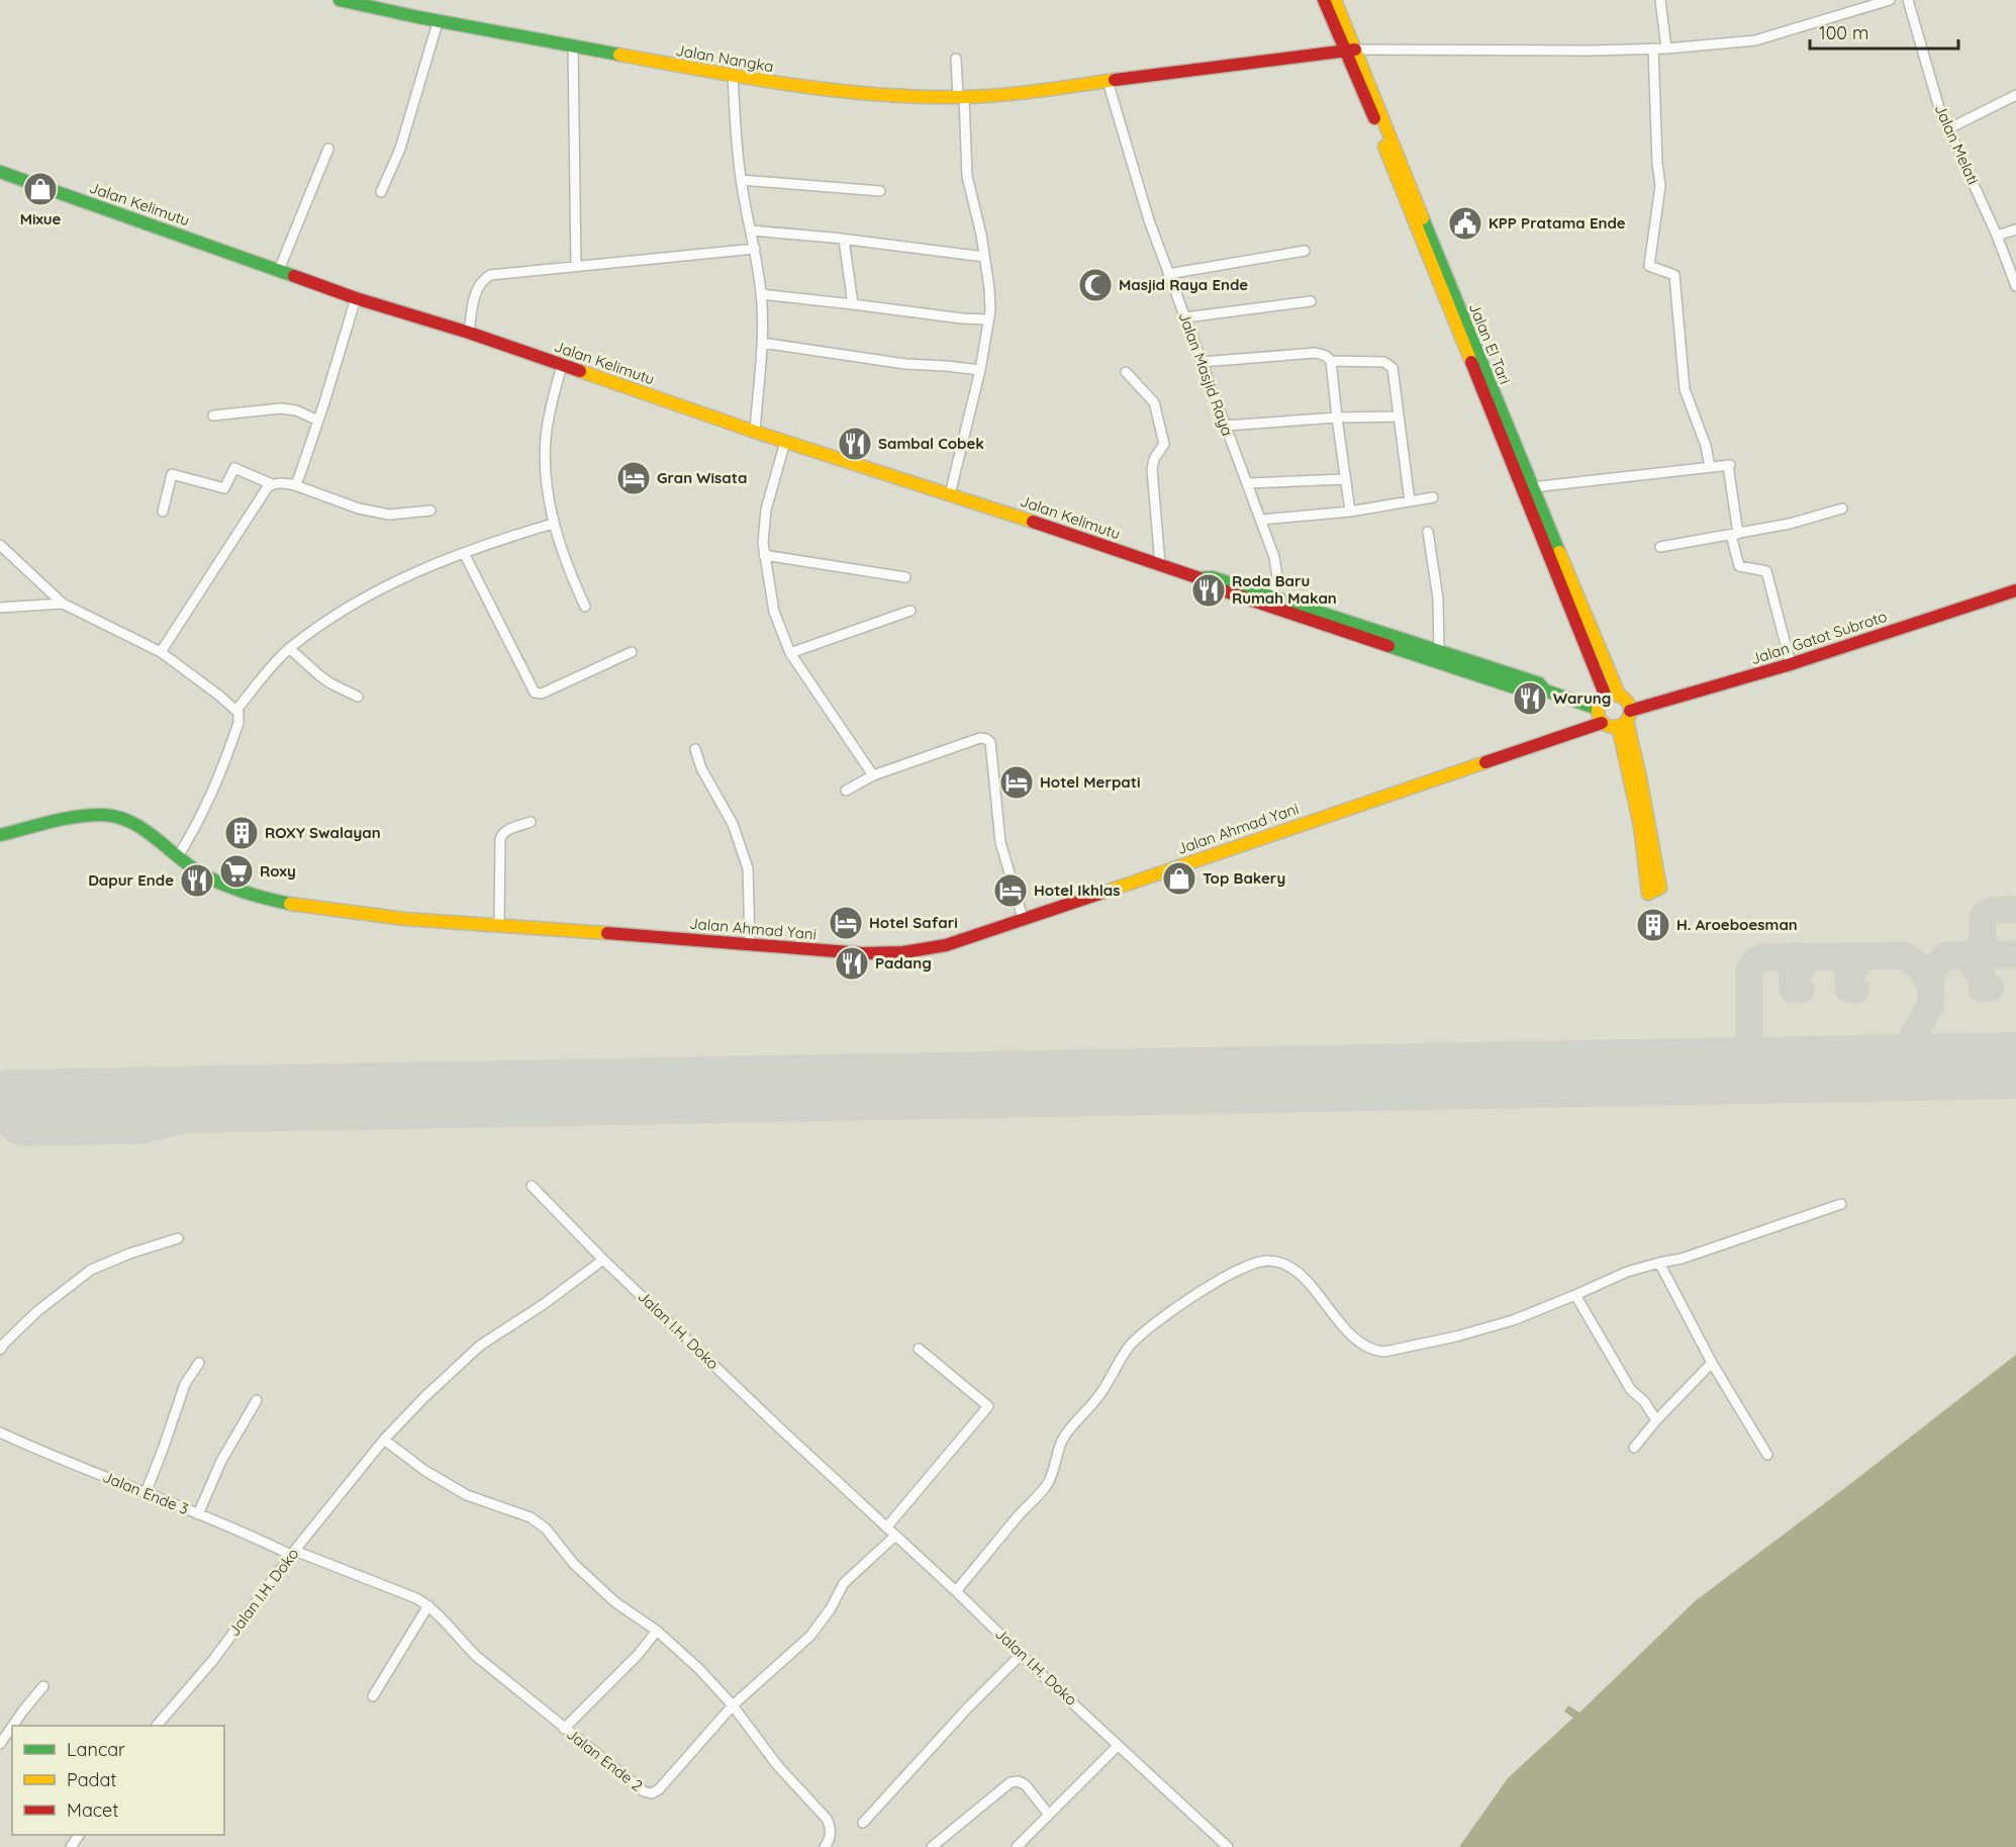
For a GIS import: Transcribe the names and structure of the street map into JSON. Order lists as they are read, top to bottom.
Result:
{
  "streets": {
    "main road": [
      "Jalan Nangka",
      "Jalan Kelimutu",
      "Jalan El Tari",
      "Jalan Gatot Subroto",
      "Jalan Ahmad Yani"
    ],
    "street": [
      "Jalan Melati",
      "Jalan Masjid Raya",
      "Jalan I.H. Doko",
      "Jalan Ende 3",
      "Jalan Ende 2"
    ]
  },
  "crossings": [
    ["Jalan Nangka", "Jalan El Tari"],
    ["Jalan Nangka", "Jalan Masjid Raya"],
    ["Jalan Kelimutu", "Jalan Masjid Raya"],
    ["Jalan El Tari", "Jalan Gatot Subroto"],
    ["Jalan El Tari", "Jalan Ahmad Yani"],
    ["Jalan Gatot Subroto", "Jalan Ahmad Yani"],
    ["Jalan I.H. Doko", "Jalan Ende 3"],
    ["Jalan I.H. Doko", "Jalan Ende 2"],
    ["Jalan Ende 3", "Jalan Ende 2"]
  ],
  "places": {
    "shop": ["Mixue", "Top Bakery"],
    "public building": ["KPP Pratama Ende"],
    "mosque": ["Masjid Raya Ende"],
    "restaurant": [
      "Sambal Cobek",
      "Roda Baru Rumah Makan",
      "Warung",
      "Dapur Ende",
      "Padang"
    ],
    "hotel": [
      "Gran Wisata",
      "Hotel Merpati",
      "Hotel Ikhlas",
      "Hotel Safari"
    ],
    "building": ["ROXY Swalayan", "H. Aroeboesman"],
    "supermarket": ["Roxy"]
  },
  "legend": ["Lancar", "Padat", "Macet"],
  "scale_bar": "100 m"
}
